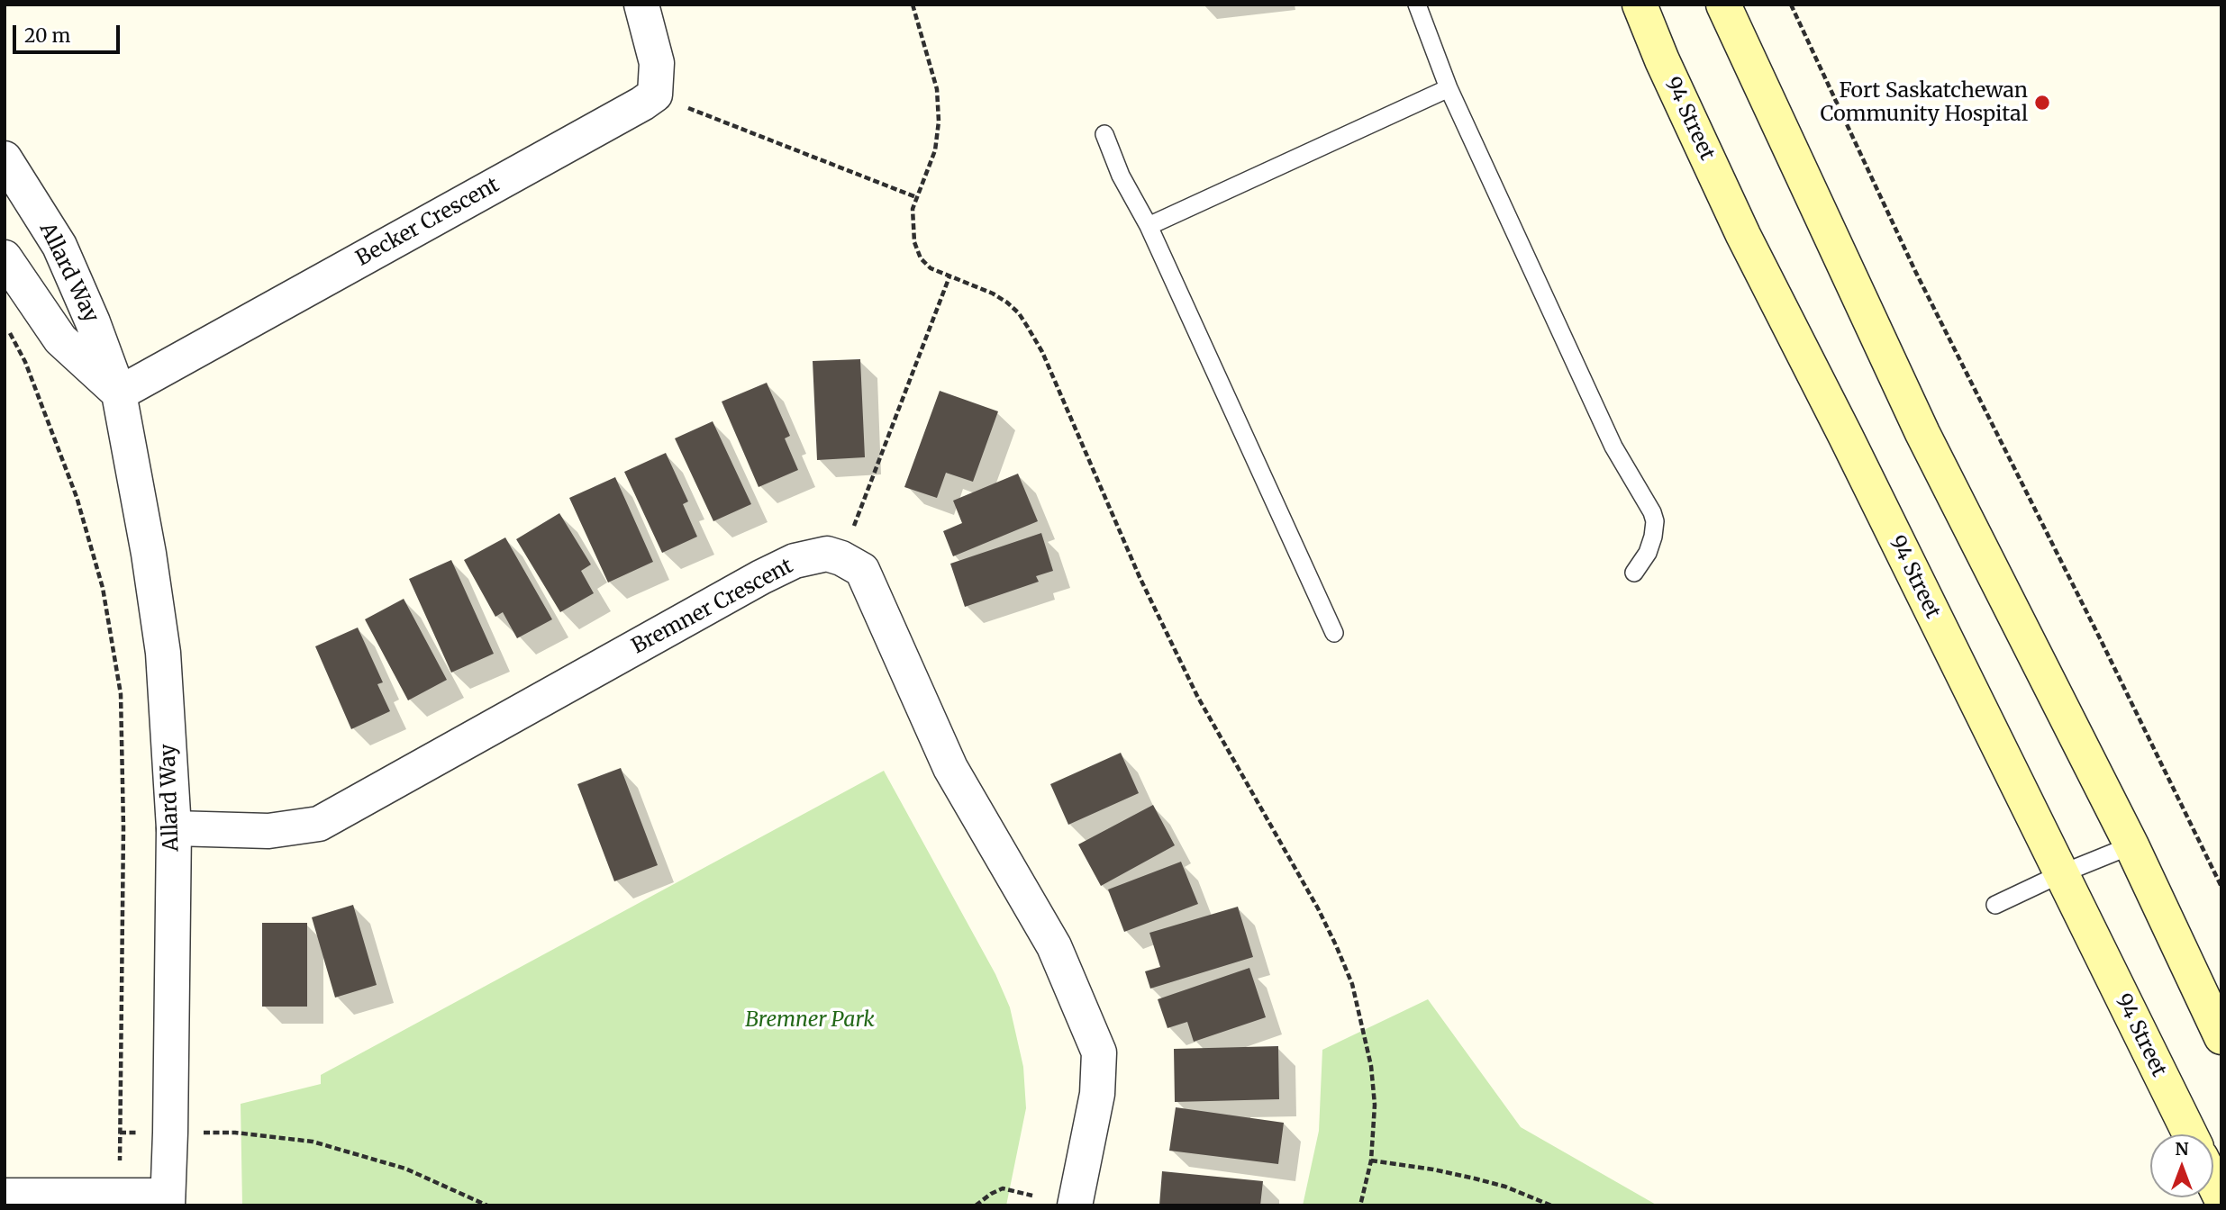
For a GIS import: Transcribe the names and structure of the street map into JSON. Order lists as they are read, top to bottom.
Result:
{
  "streets": {
    "main road": ["94 Street"],
    "street": ["Becker Crescent", "Allard Way", "Bremner Crescent"]
  },
  "crossings": [
    ["Becker Crescent", "Allard Way"],
    ["Allard Way", "Bremner Crescent"]
  ],
  "parks": ["Bremner Park"],
  "places": ["Fort Saskatchewan Community Hospital"],
  "scale_bar": "20 m",
  "north": "top"
}
